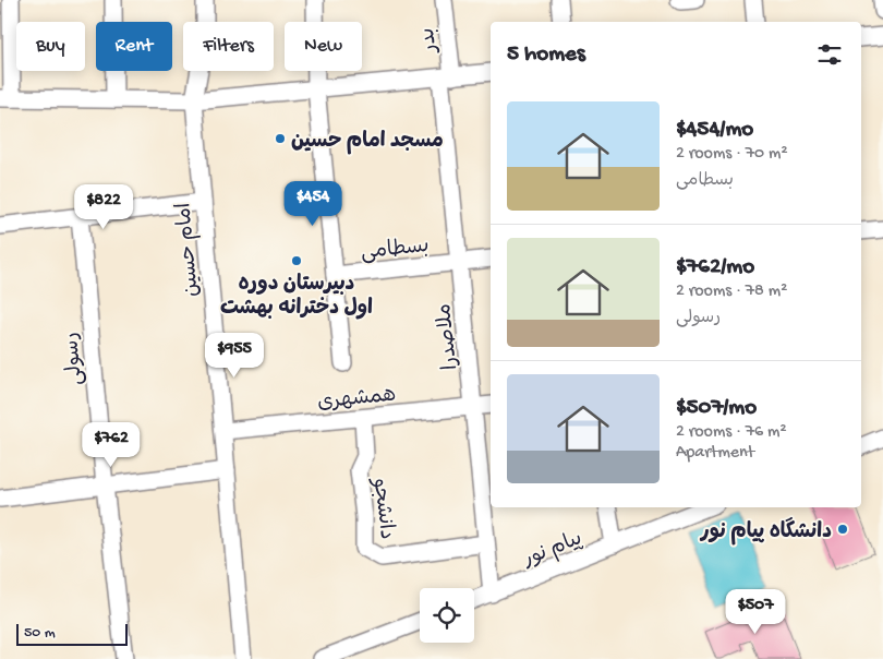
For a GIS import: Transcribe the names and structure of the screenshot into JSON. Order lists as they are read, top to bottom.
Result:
{
  "streets": {
    "street": [
      "بدر",
      "بسطامی",
      "امام حسین",
      "ملاصدرا",
      "رسولی",
      "همشهری",
      "دانشجو",
      "پیام نور"
    ]
  },
  "crossings": [
    ["بدر", "ملاصدرا"],
    ["بسطامی", "ملاصدرا"],
    ["امام حسین", "همشهری"],
    ["ملاصدرا", "همشهری"],
    ["ملاصدرا", "دانشجو"],
    ["ملاصدرا", "پیام نور"],
    ["همشهری", "دانشجو"]
  ],
  "places": ["مسجد امام حسین", "دبیرستان دوره اول دخترانه بهشت", "دانشگاه پیام نور"],
  "scale_bar": "50 m",
  "page": {
    "chip": [
      "Buy",
      "Rent",
      "Filters",
      "New"
    ],
    "heading": "5 homes",
    "list": [
      {
        "name": "$454/mo",
        "note": "2 rooms · 70 m² · بسطامی"
      },
      {
        "name": "$762/mo",
        "note": "2 rooms · 78 m² · رسولی"
      },
      {
        "name": "$507/mo",
        "note": "2 rooms · 76 m² · Apartment"
      }
    ],
    "price": [
      "$454",
      "$822",
      "$955",
      "$762",
      "$507"
    ],
    "scale": "50 m"
  }
}
